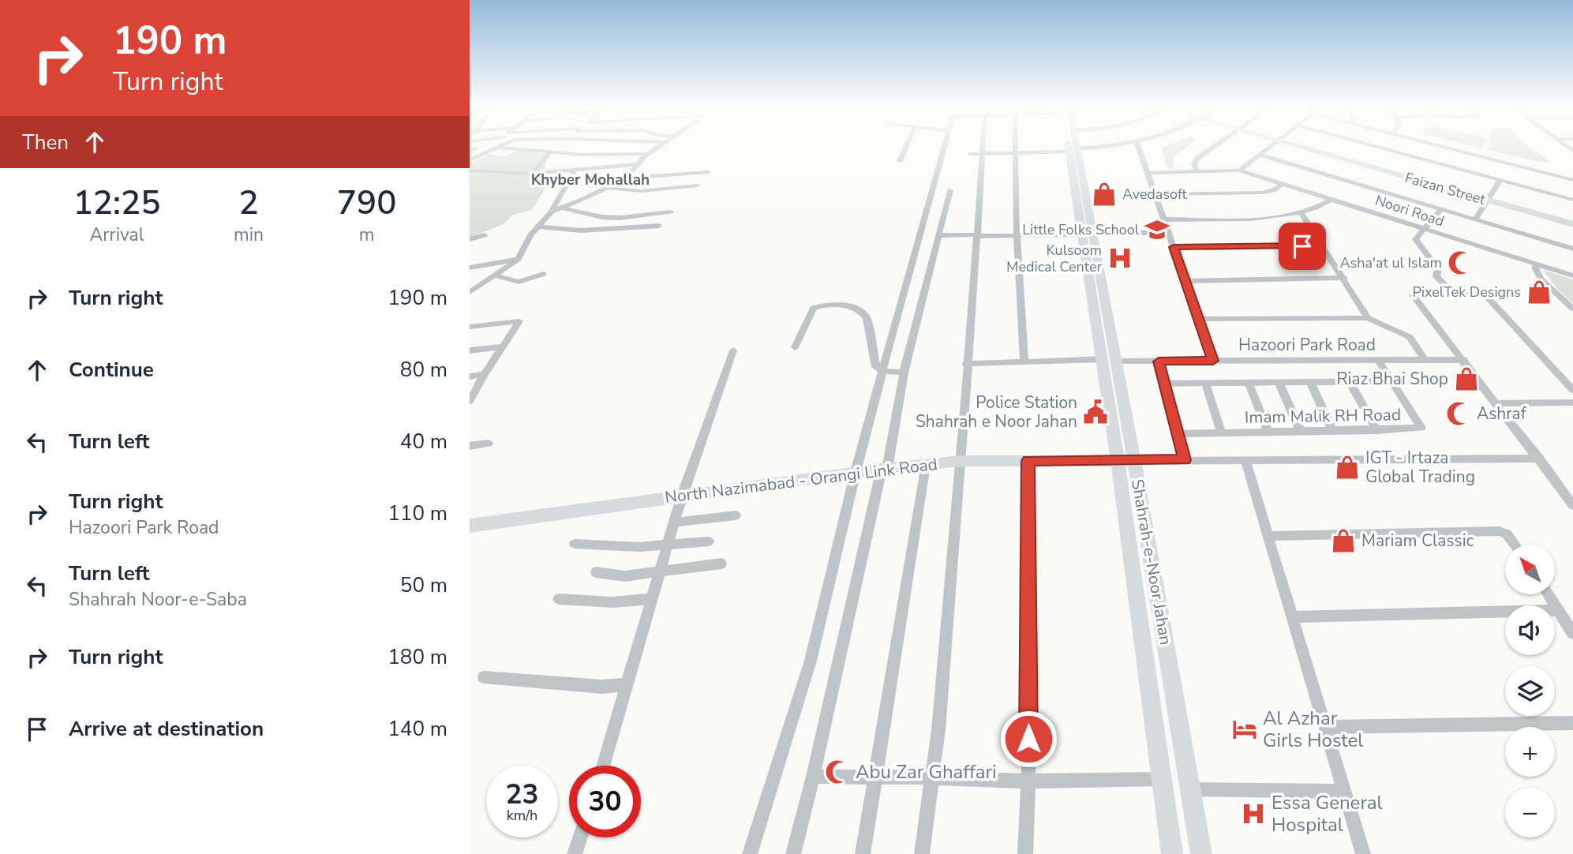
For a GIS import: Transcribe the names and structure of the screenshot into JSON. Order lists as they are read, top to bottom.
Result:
{
  "streets": {
    "main road": ["Faizan Street", "North Nazimabad - Orangi Link Road", "Shahrah-e-Noor Jahan"],
    "street": ["Noori Road", "Hazoori Park Road", "Imam Malik RH Road"]
  },
  "crossings": [
    ["Hazoori Park Road", "Imam Malik RH Road"],
    ["Hazoori Park Road", "Shahrah-e-Noor Jahan"],
    ["North Nazimabad - Orangi Link Road", "Shahrah-e-Noor Jahan"]
  ],
  "districts": ["Khyber Mohallah"],
  "places": {
    "shop": [
      "Avedasoft",
      "PixelTek Designs",
      "Riaz Bhai Shop",
      "IGT - Irtaza Global Trading",
      "Mariam Classic"
    ],
    "school or university": ["Little Folks School"],
    "hospital": ["Kulsoom Medical Center", "Essa General Hospital"],
    "mosque": ["Asha'at ul Islam", "Ashraf", "Abu Zar Ghaffari"],
    "public building": ["Police Station Shahrah e Noor Jahan"],
    "hotel": ["Al Azhar Girls Hostel"]
  },
  "north": "top left",
  "page": {
    "turn": ["190 m", "Turn right"],
    "then": "Then",
    "eta": [
      "12:25",
      "Arrival",
      "2",
      "min",
      "790",
      "m"
    ],
    "list": [
      {
        "name": "Turn right",
        "value": "190 m"
      },
      {
        "name": "Continue",
        "value": "80 m"
      },
      {
        "name": "Turn left",
        "value": "40 m"
      },
      {
        "name": "Turn right",
        "note": "Hazoori Park Road",
        "value": "110 m"
      },
      {
        "name": "Turn left",
        "note": "Shahrah Noor-e-Saba",
        "value": "50 m"
      },
      {
        "name": "Turn right",
        "value": "180 m"
      },
      {
        "name": "Arrive at destination",
        "value": "140 m"
      }
    ],
    "map_buttons": ["+", "−"],
    "speed": "23 km/h",
    "limit": "30"
  }
}
